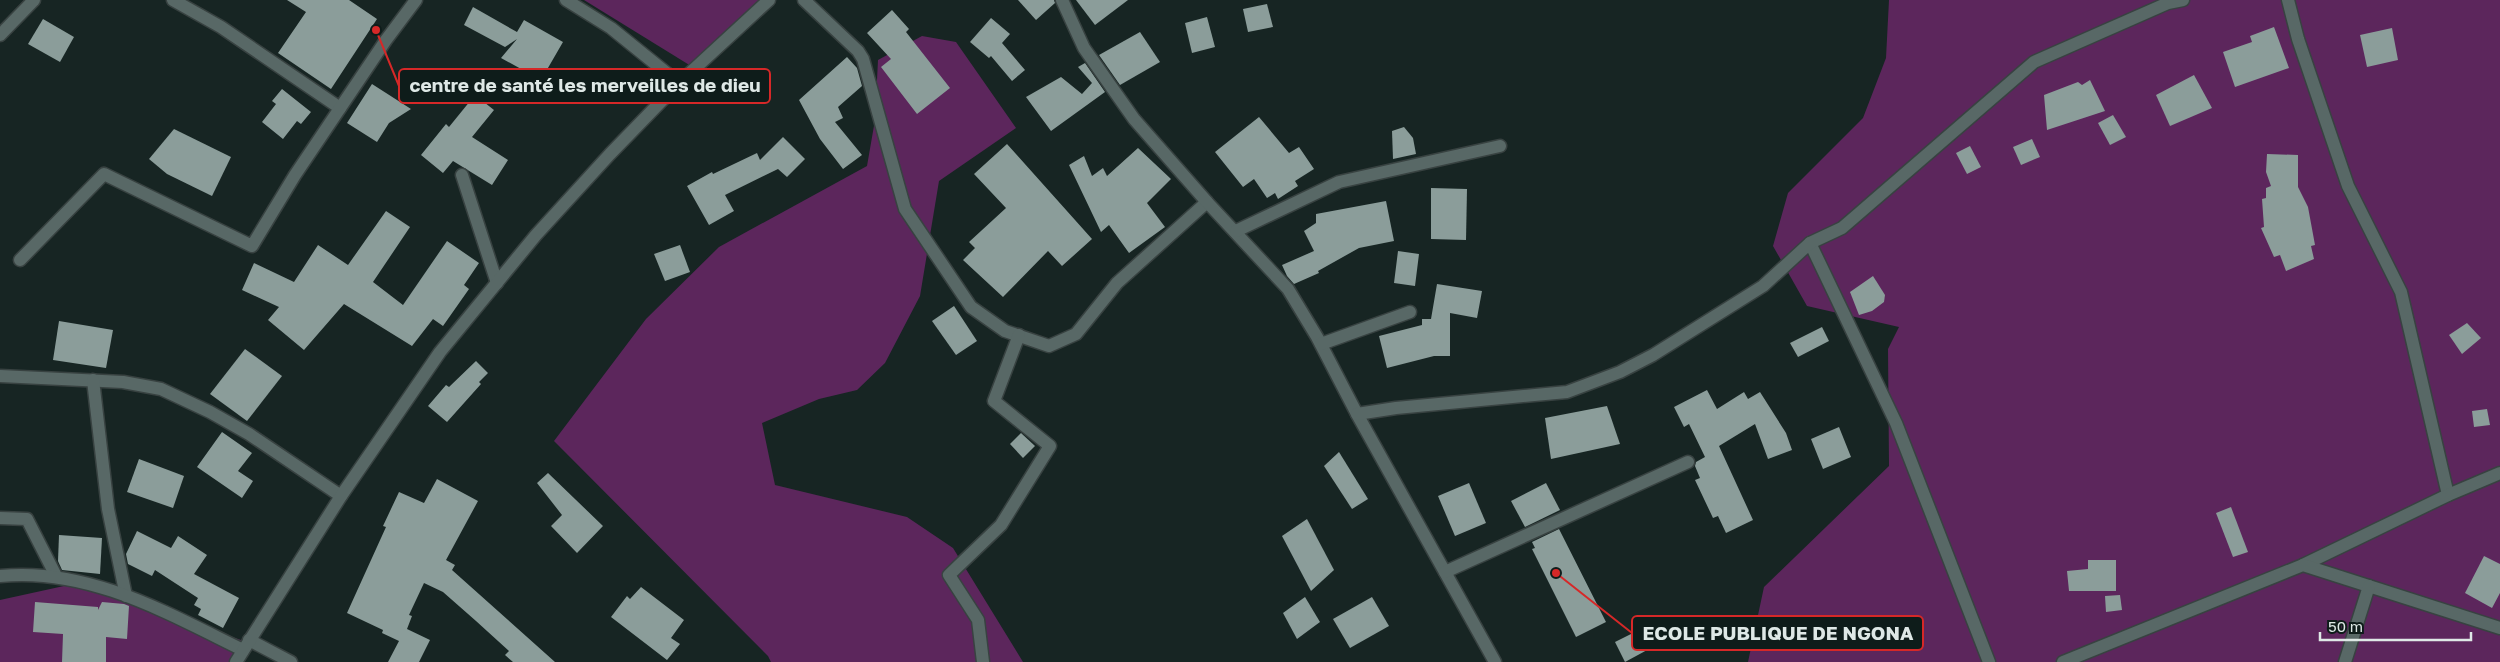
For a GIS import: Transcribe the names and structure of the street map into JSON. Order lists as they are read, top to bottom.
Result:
{
  "places": ["centre de santé les merveilles de dieu", "ECOLE PUBLIQUE DE NGONA"],
  "scale_bar": "50 m"
}
